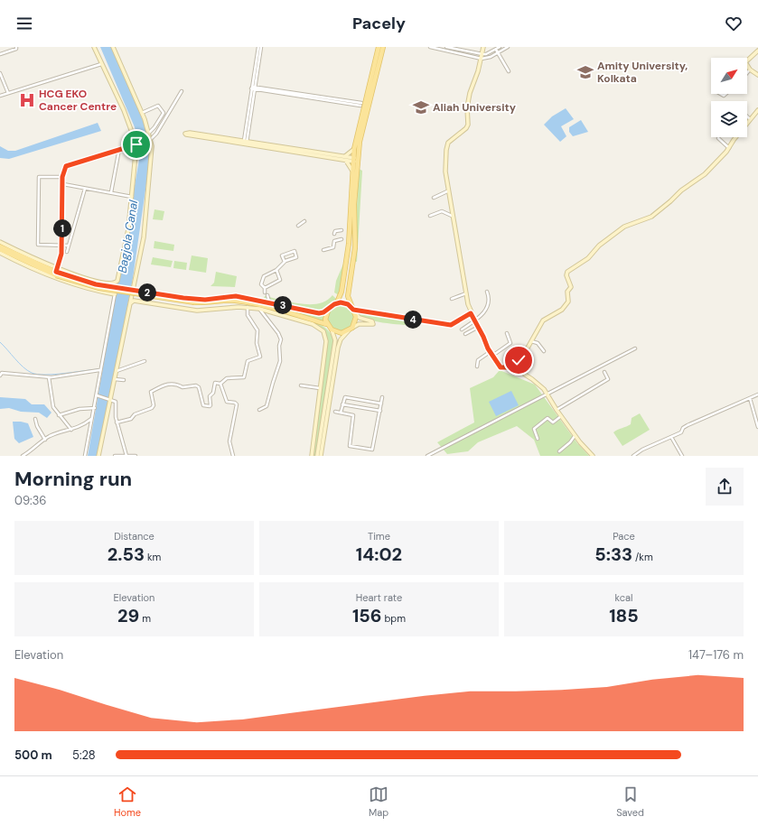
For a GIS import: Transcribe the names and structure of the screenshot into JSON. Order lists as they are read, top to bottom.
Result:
{
  "water": ["Bagjola Canal"],
  "places": {
    "school or university": ["Amity University, Kolkata", "Aliah University"],
    "hospital": ["HCG EKO Cancer Centre"]
  },
  "north": "top right",
  "page": {
    "header": "Pacely",
    "pins": [
      "1",
      "2",
      "3",
      "4"
    ],
    "heading": ["Morning run", "09:36"],
    "stats": [
      ["Distance", "2.53 km"],
      ["Time", "14:02"],
      ["Pace", "5:33 /km"],
      ["Elevation", "29 m"],
      ["Heart rate", "156 bpm"],
      ["kcal", "185"]
    ],
    "chart": ["Elevation", "147–176 m"],
    "list": [
      {
        "name": "500 m",
        "note": "5:28"
      }
    ],
    "tabs": ["Home", "Map", "Saved"]
  }
}
